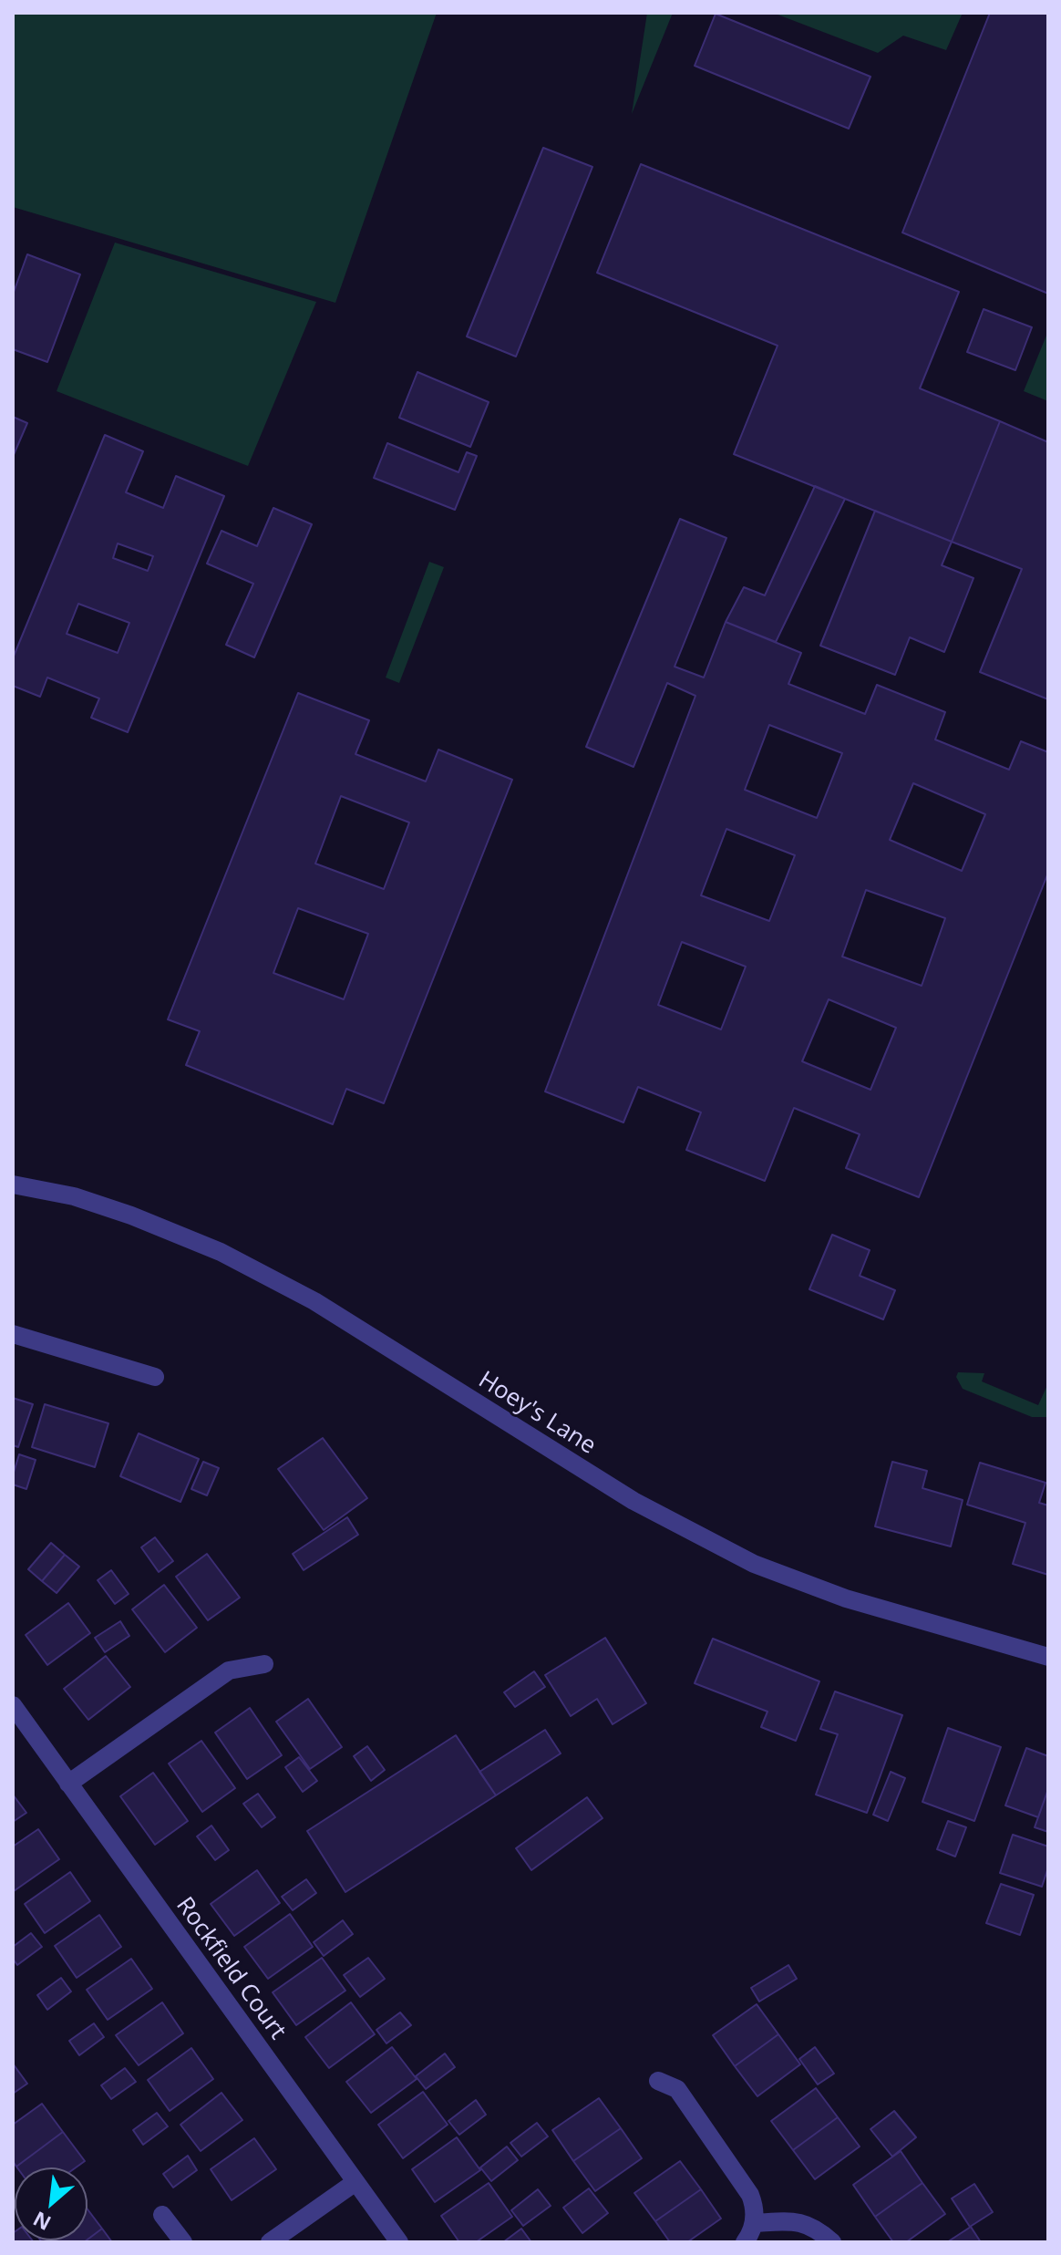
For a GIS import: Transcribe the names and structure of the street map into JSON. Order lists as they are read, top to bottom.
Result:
{
  "streets": {
    "street": ["Hoey's Lane", "Rockfield Court"]
  },
  "north": "bottom left"
}
